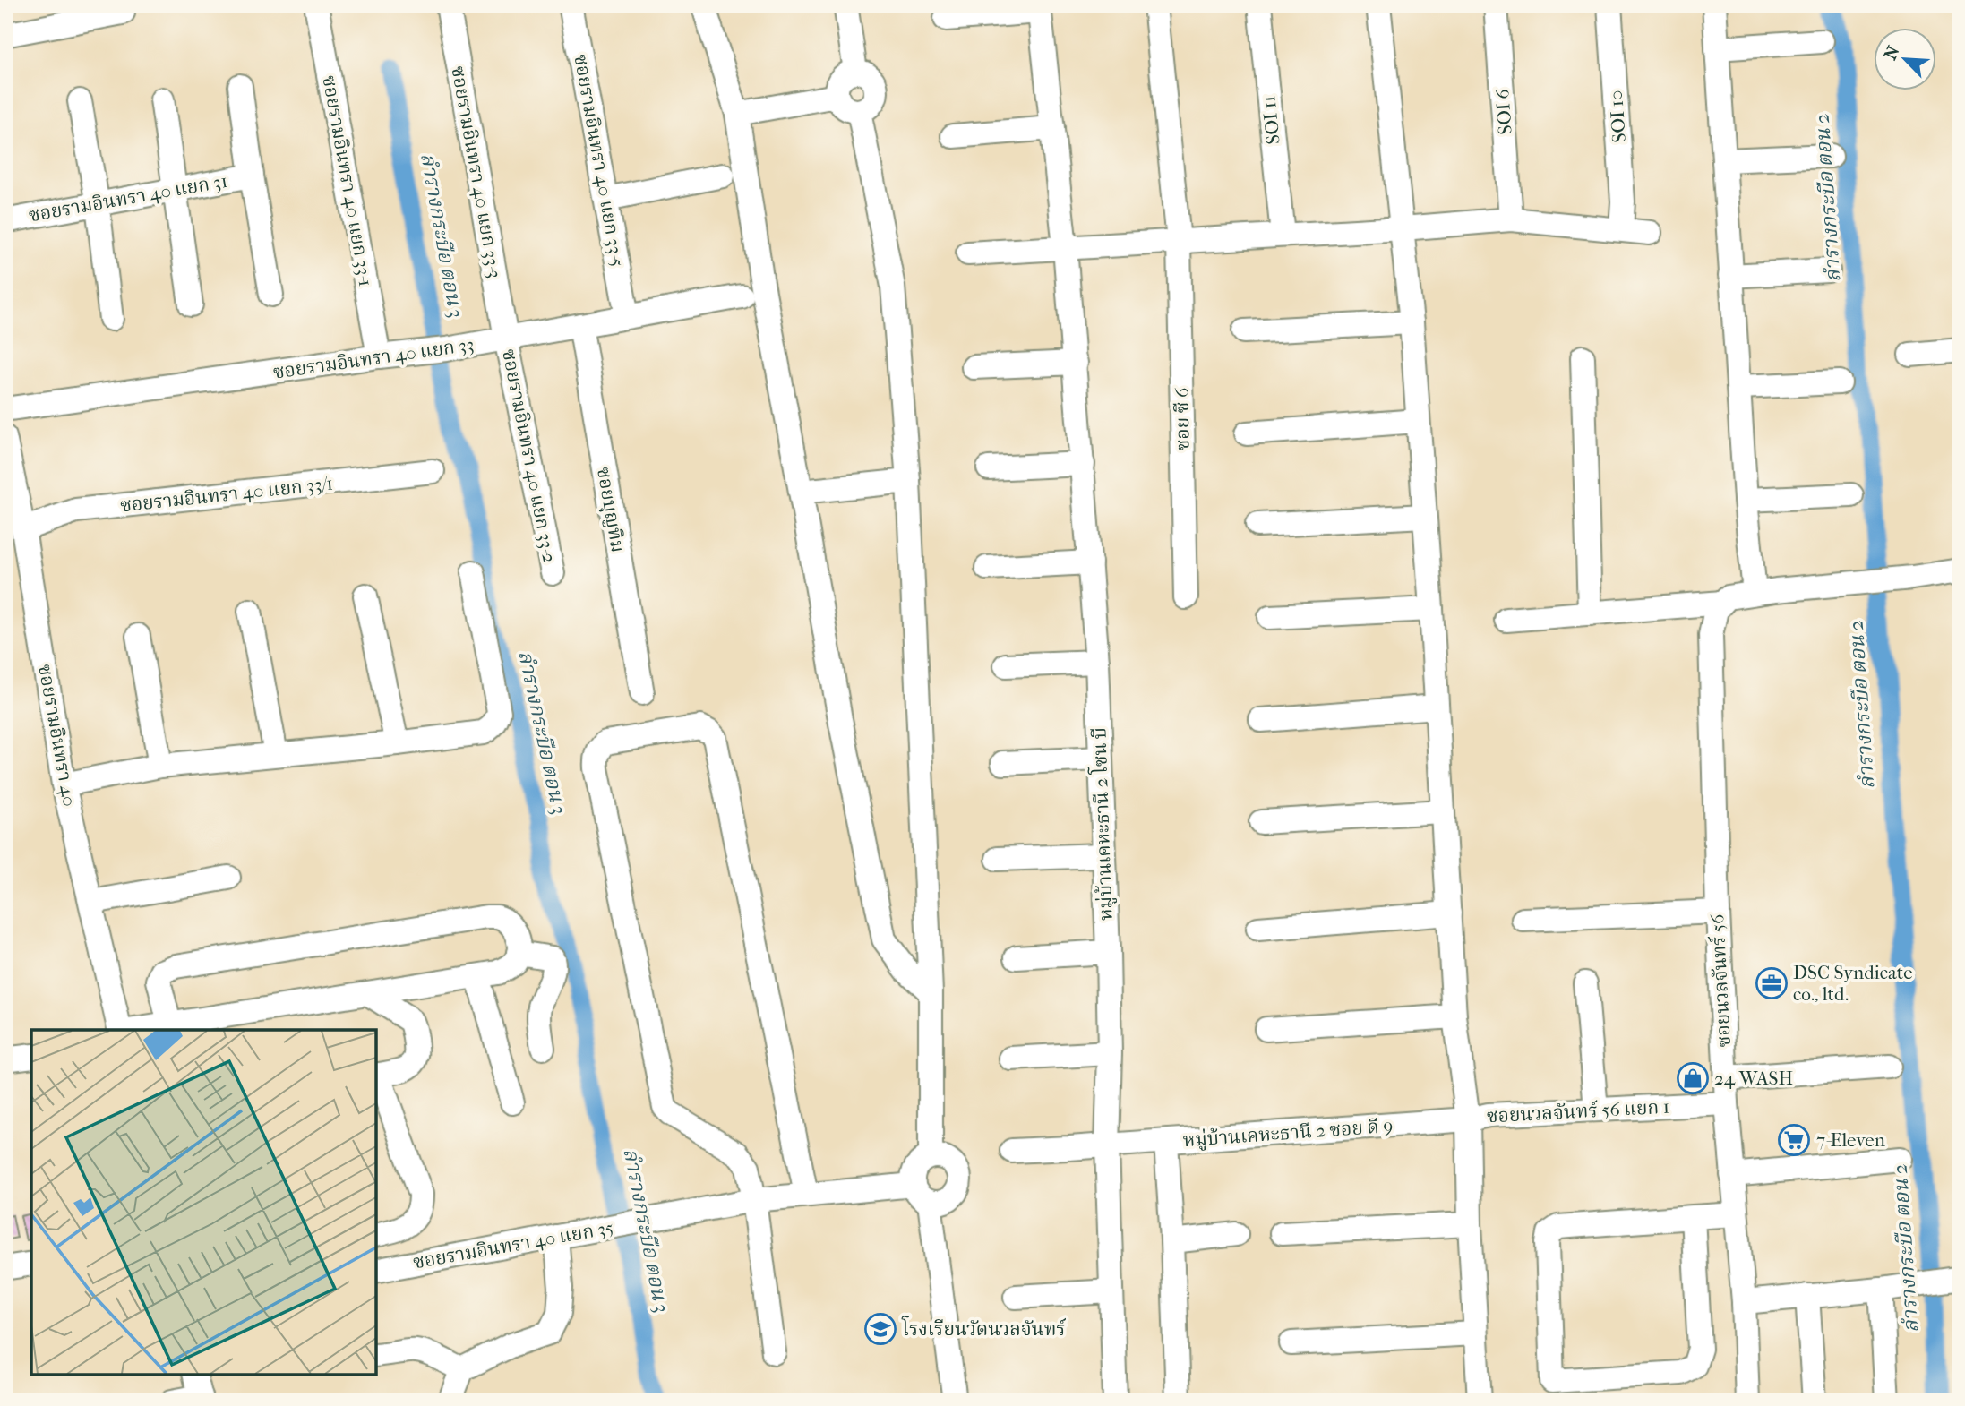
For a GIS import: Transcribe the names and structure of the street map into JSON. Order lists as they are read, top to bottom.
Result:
{
  "streets": {
    "street": [
      "SOI 6",
      "SOI 10",
      "SOI 11",
      "ซอยรามอินทรา 40 แยก 33-5",
      "ซอยรามอินทรา 40 แยก 33-3",
      "ซอยรามอินทรา 40 แยก 33-1",
      "ซอยรามอินทรา 40 แยก 31",
      "ซอยรามอินทรา 40 แยก 33",
      "ซอย ซี 6",
      "ซอยรามอินทรา 40 แยก 33-2",
      "ซอยรามอินทรา 40 แยก 33/1",
      "ซอยบุญทิม",
      "ซอยรามอินทรา 40",
      "หมู่บ้านเคหะธานี 2 โซน บี",
      "ซอยนวลจันทร์ 56",
      "ซอยนวลจันทร์ 56 แยก 1",
      "หมู่บ้านเคหะธานี 2 ซอย ดี 9",
      "ซอยรามอินทรา 40 แยก 35"
    ]
  },
  "crossings": [
    ["ซอยรามอินทรา 40 แยก 33-5", "ซอยรามอินทรา 40 แยก 33"],
    ["ซอยรามอินทรา 40 แยก 33-3", "ซอยรามอินทรา 40 แยก 33"],
    ["ซอยรามอินทรา 40 แยก 33-3", "ซอยรามอินทรา 40 แยก 33-2"],
    ["ซอยรามอินทรา 40 แยก 33-1", "ซอยรามอินทรา 40 แยก 33"],
    ["ซอยรามอินทรา 40 แยก 33", "ซอยรามอินทรา 40 แยก 33-2"],
    ["ซอยรามอินทรา 40 แยก 33", "ซอยบุญทิม"],
    ["ซอยรามอินทรา 40 แยก 33/1", "ซอยรามอินทรา 40"],
    ["หมู่บ้านเคหะธานี 2 โซน บี", "หมู่บ้านเคหะธานี 2 ซอย ดี 9"],
    ["ซอยนวลจันทร์ 56", "ซอยนวลจันทร์ 56 แยก 1"],
    ["ซอยนวลจันทร์ 56 แยก 1", "หมู่บ้านเคหะธานี 2 ซอย ดี 9"]
  ],
  "water": ["ลำรางกระบือ ตอน 2", "ลำรางกระบือ ตอน 3"],
  "places": {
    "office": ["DSC Syndicate co., ltd."],
    "shop": ["24 WASH"],
    "supermarket": ["7-Eleven"],
    "school or university": ["โรงเรียนวัดนวลจันทร์"]
  },
  "north": "top left"
}
